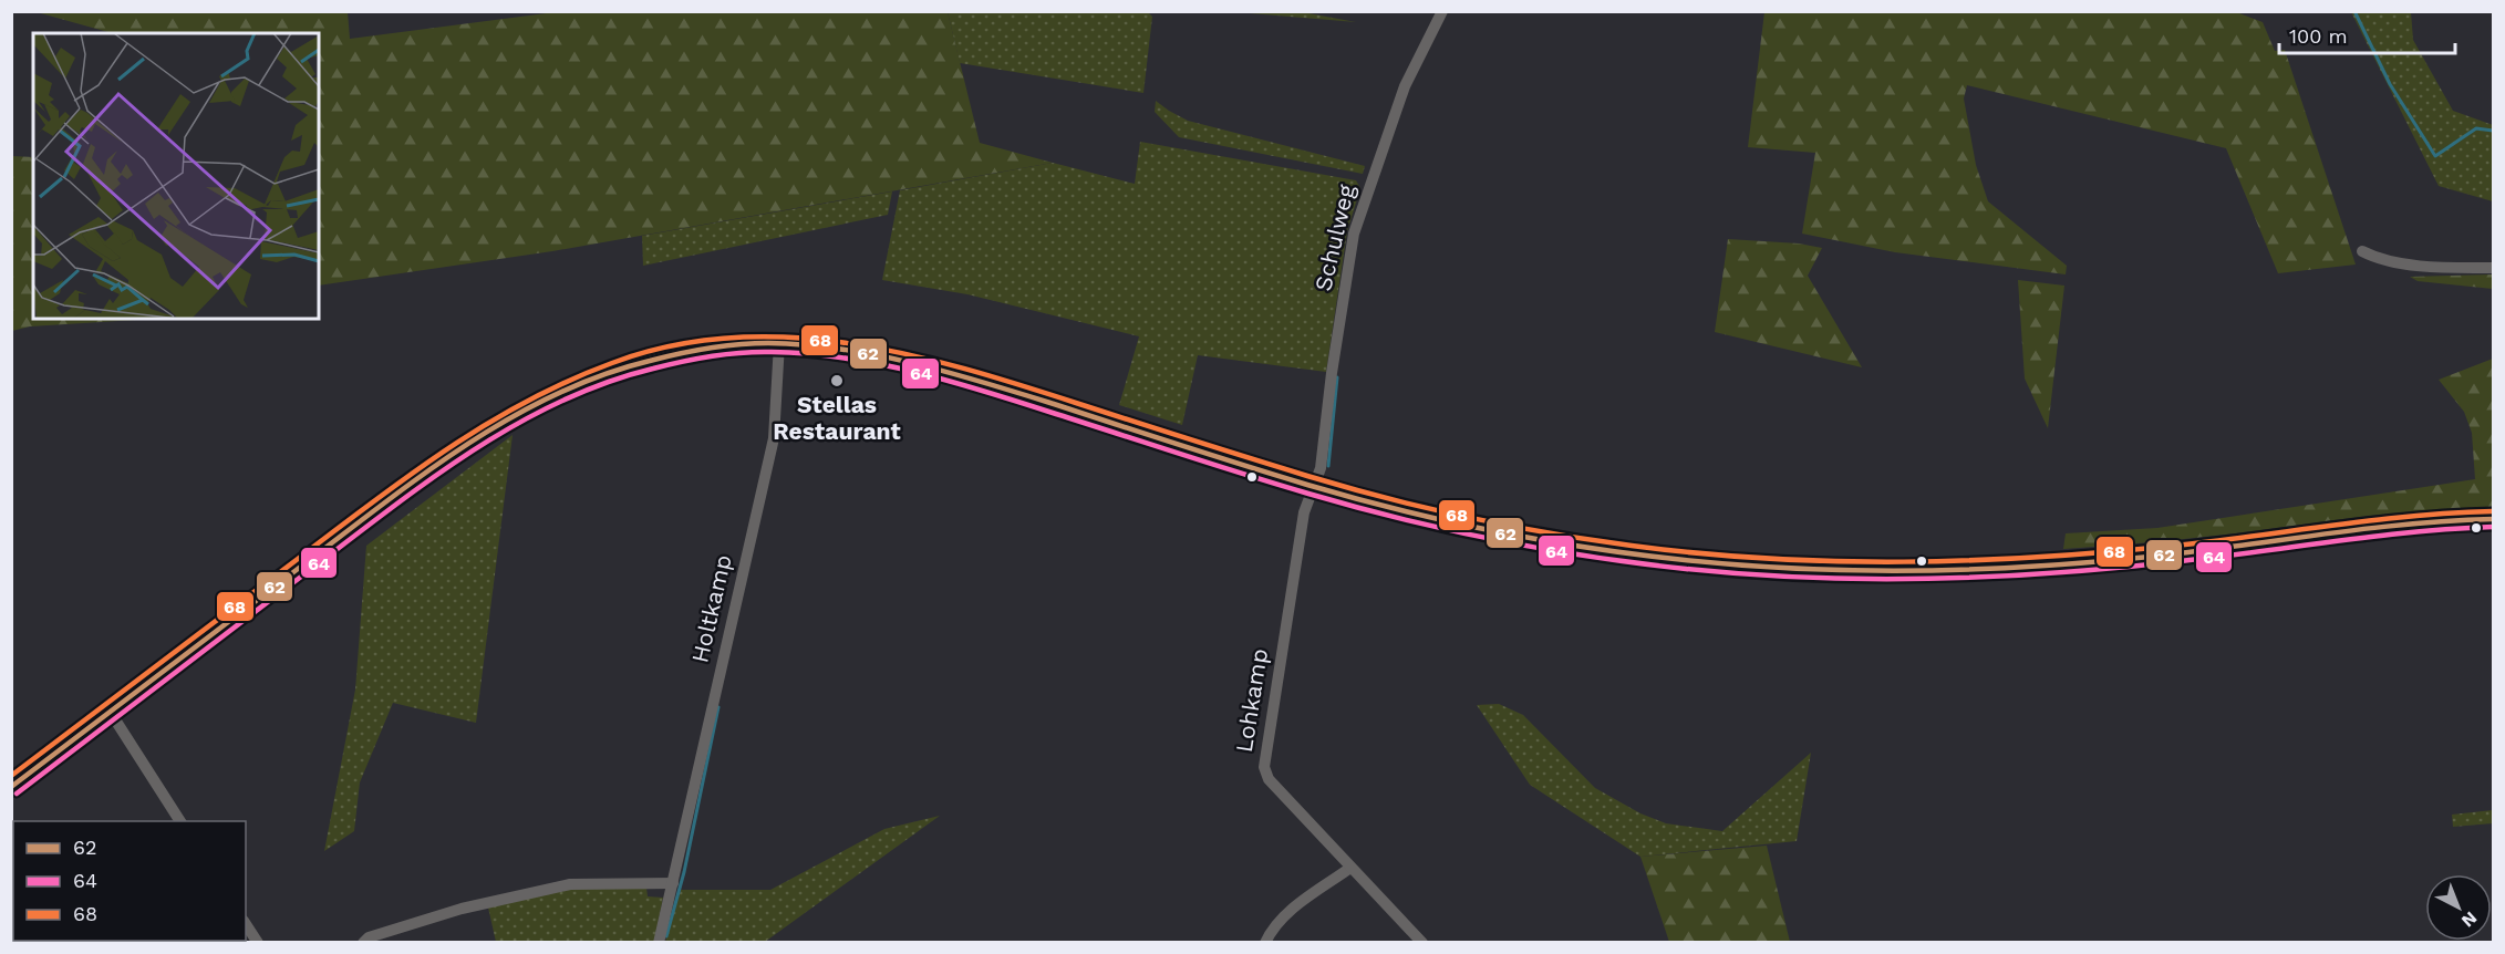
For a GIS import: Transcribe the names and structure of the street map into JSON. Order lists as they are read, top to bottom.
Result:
{
  "streets": {
    "street": ["Schulweg", "Holtkamp", "Lohkamp"]
  },
  "crossings": [
    ["Schulweg", "Lohkamp"]
  ],
  "places": ["Stellas Restaurant"],
  "lines": ["transit line 68", "transit line 62", "transit line 64"],
  "legend": ["62", "64", "68"],
  "scale_bar": "100 m",
  "north": "bottom right"
}
